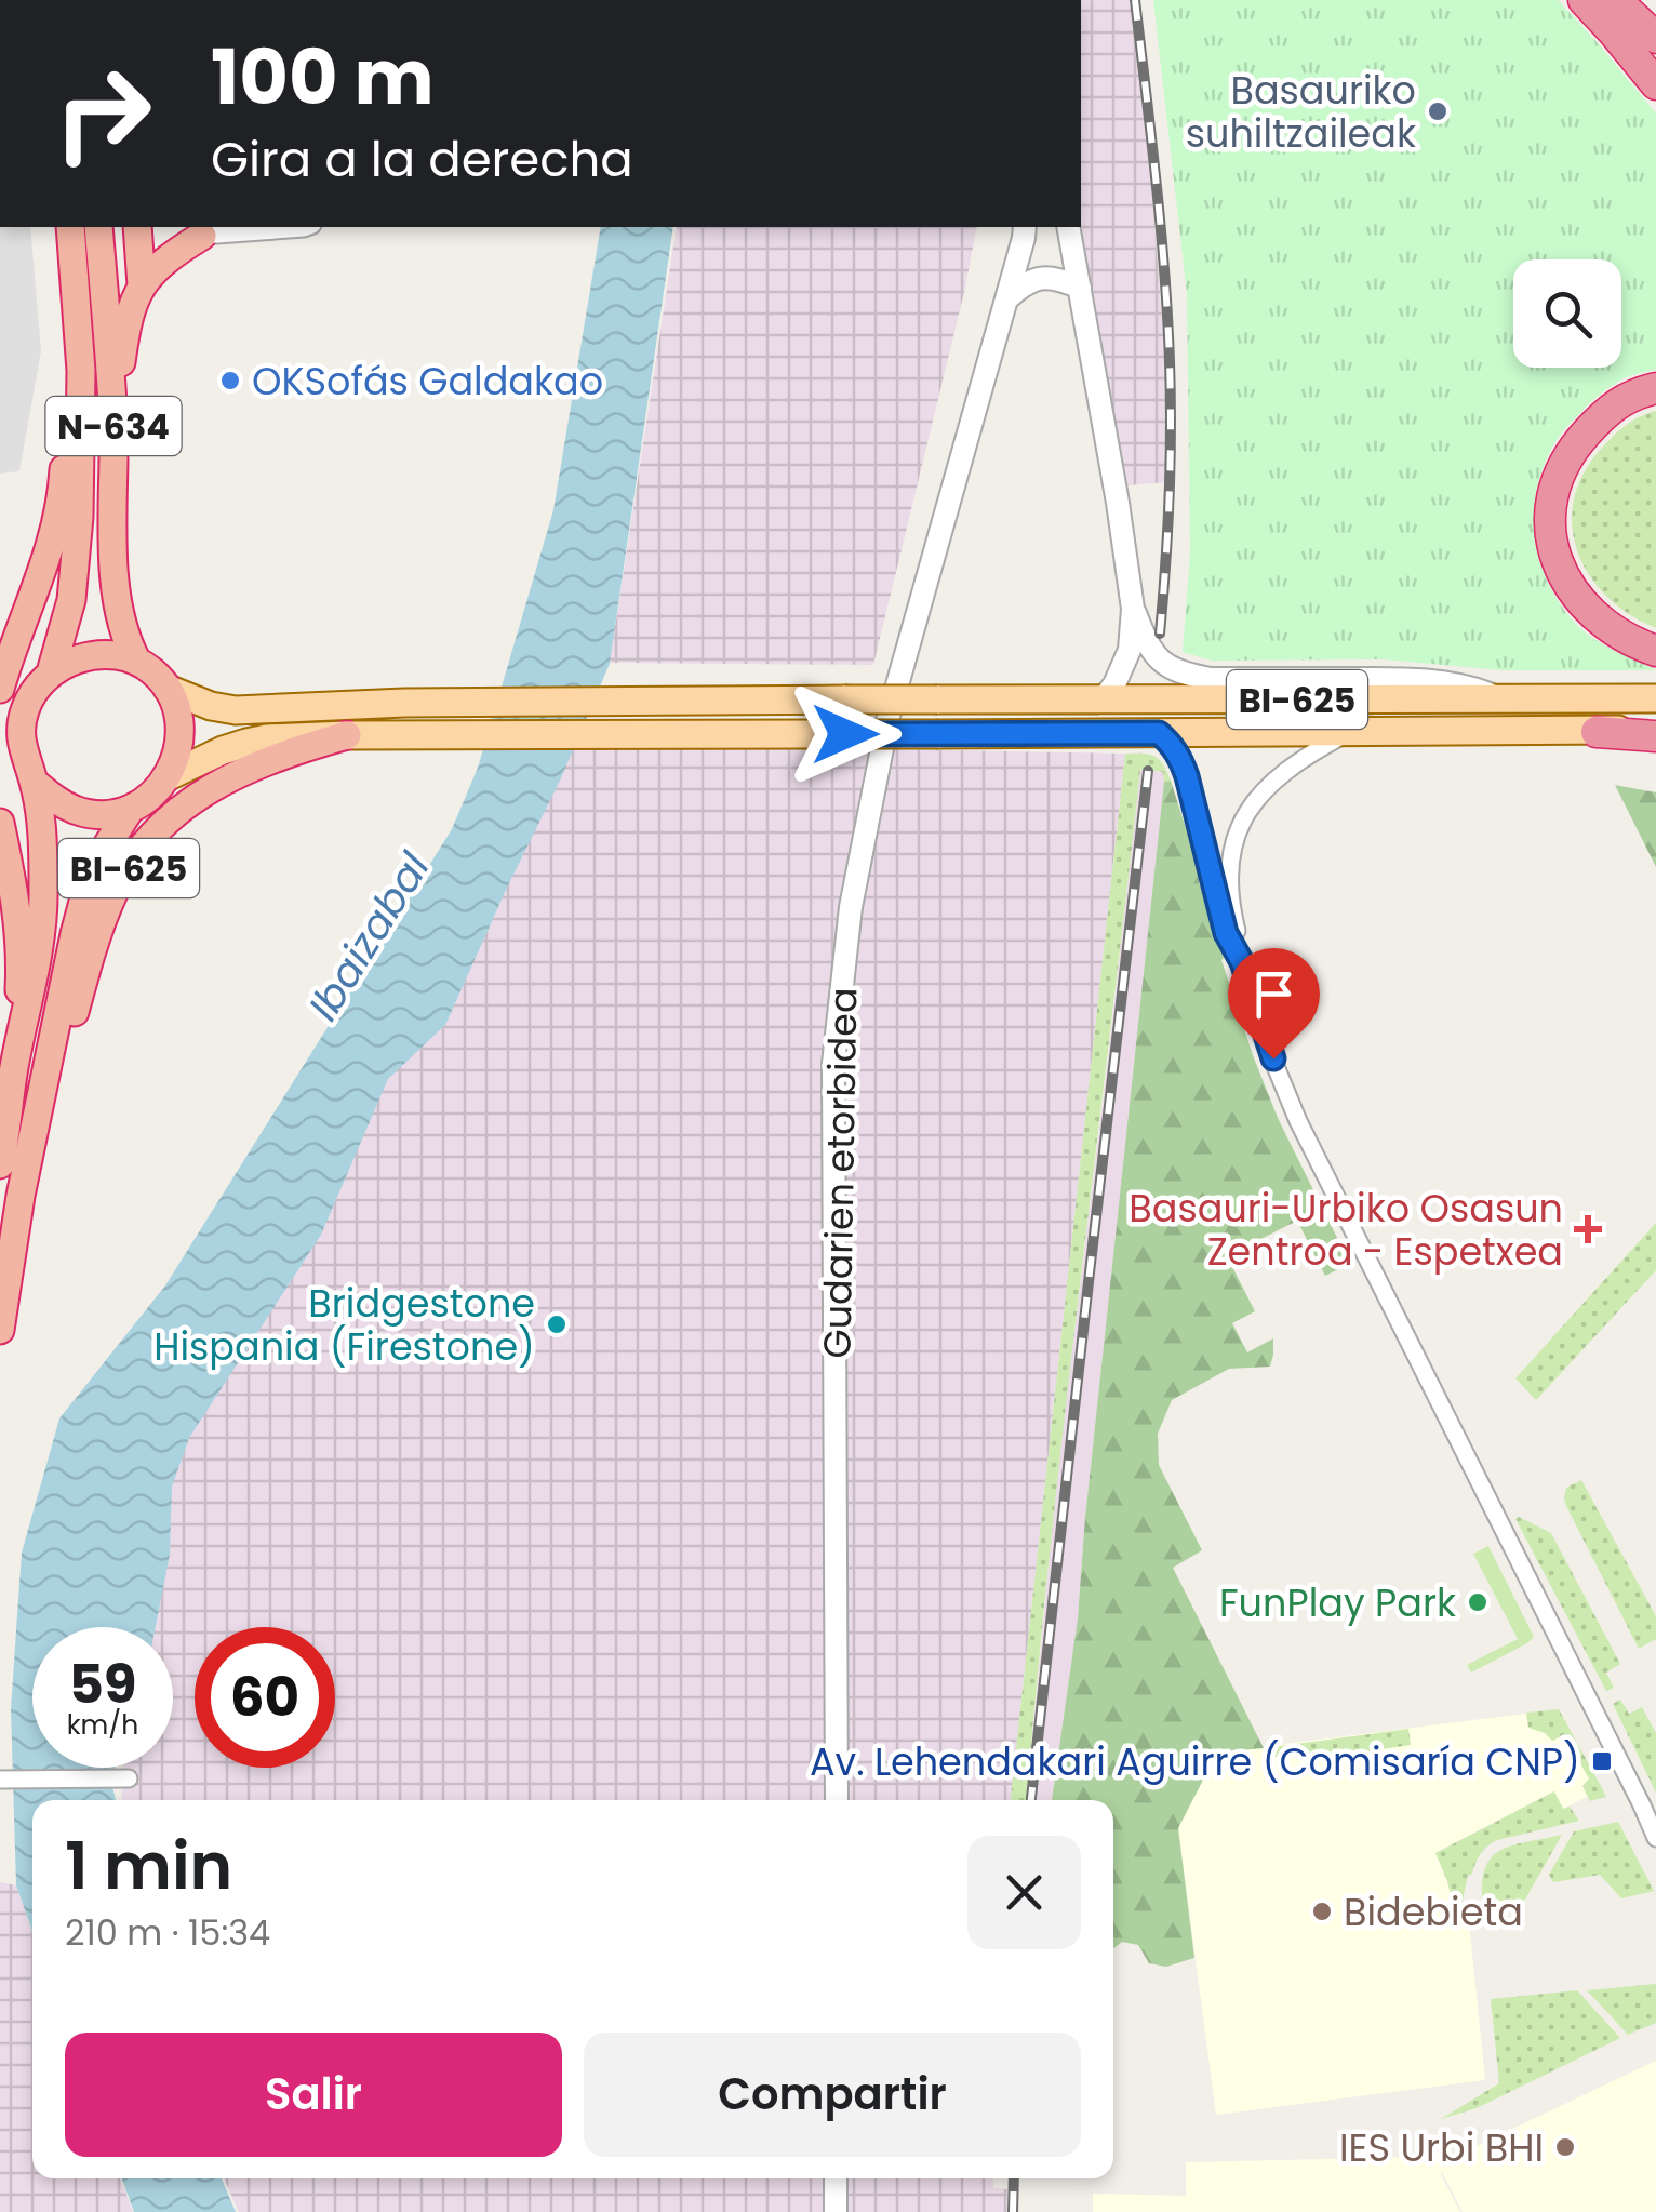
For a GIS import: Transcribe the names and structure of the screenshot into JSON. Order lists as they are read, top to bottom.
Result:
{
  "streets": {
    "highway": ["N-634", "BI-625"],
    "street": ["Gudarien etorbidea"]
  },
  "crossings": [
    ["N-634", "BI-625"]
  ],
  "water": ["Ibaizabal"],
  "places": {
    "other": [
      "Basauriko suhiltzaileak",
      "OKSofás Galdakao",
      "Bridgestone Hispania (Firestone)",
      "FunPlay Park",
      "Bidebieta",
      "IES Urbi BHI"
    ],
    "health": ["Basauri-Urbiko Osasun Zentroa - Espetxea"],
    "transit": ["Av. Lehendakari Aguirre (Comisaría CNP)"]
  },
  "page": {
    "turn": ["100 m", "Gira a la derecha"],
    "speed": "59 km/h",
    "limit": "60",
    "heading": ["1 min", "210 m · 15:34"],
    "buttons": ["Salir", "Compartir"]
  }
}
